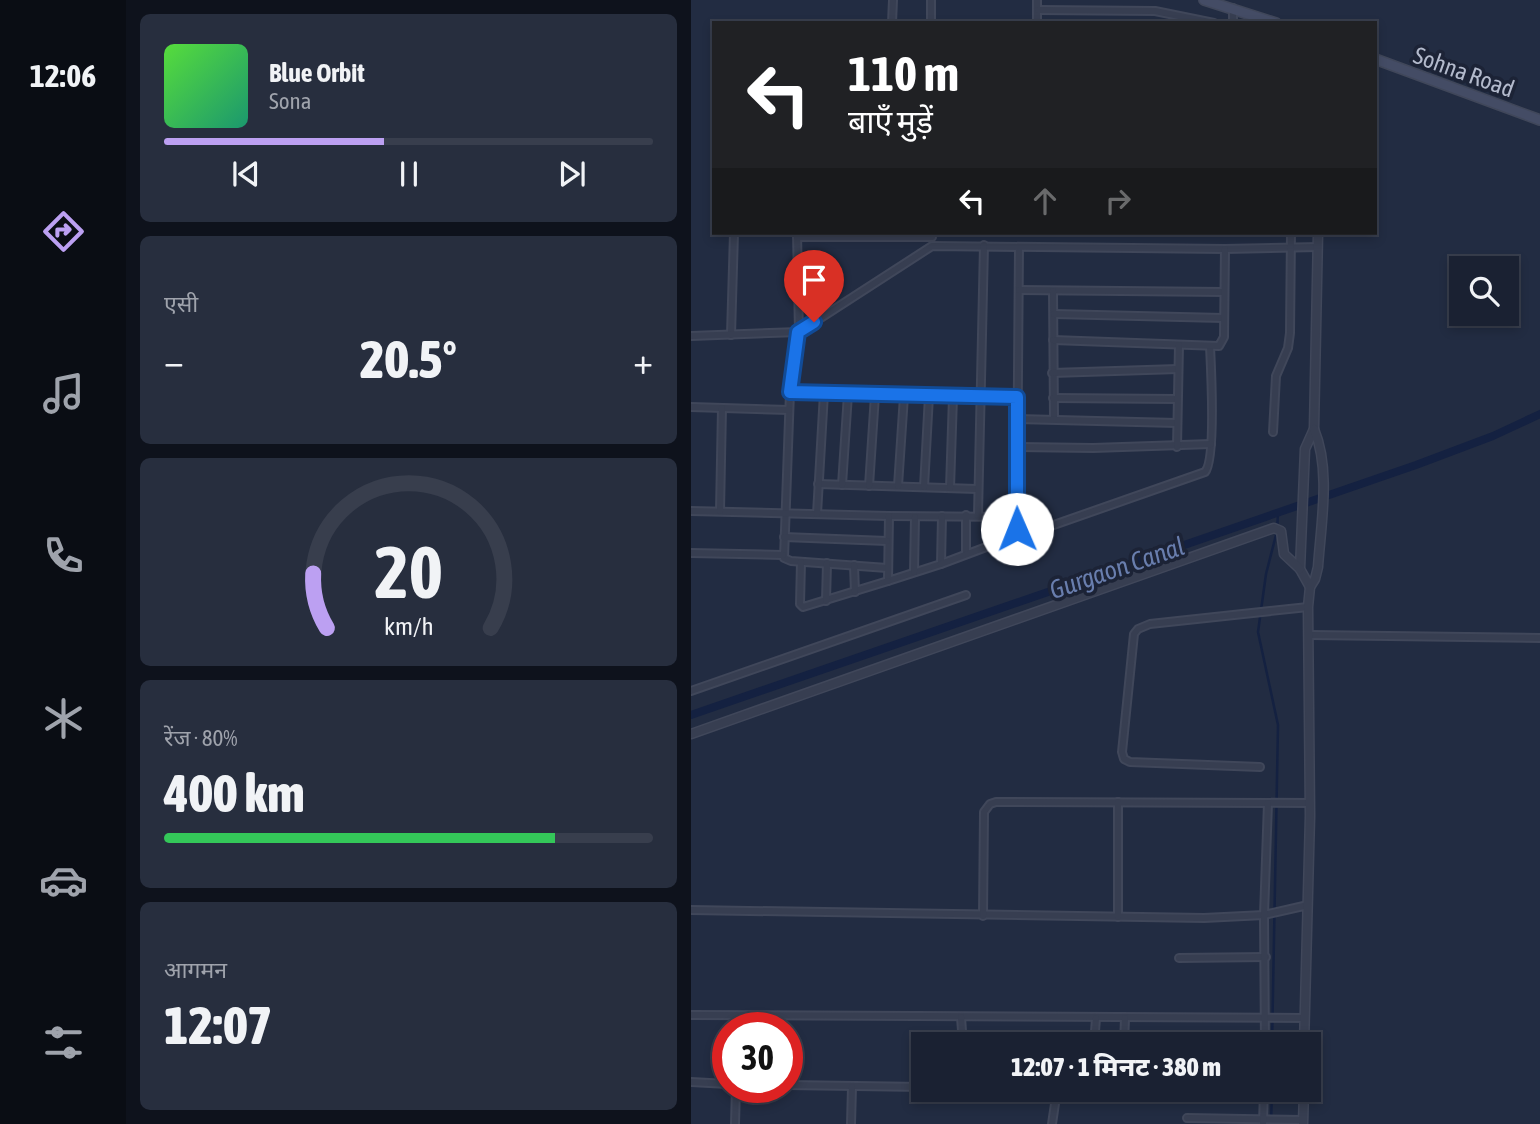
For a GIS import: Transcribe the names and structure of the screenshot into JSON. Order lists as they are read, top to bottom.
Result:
{
  "streets": {
    "main road": ["Sohna Road"]
  },
  "water": ["Gurgaon Canal"],
  "page": {
    "tabs": "12:06",
    "turn": ["110 m", "बाएँ मुड़ें"],
    "song": ["Blue Orbit", "Sona"],
    "tile": [
      "एसी",
      ["रेंज · 80%", "400 km"],
      ["आगमन", "12:07"]
    ],
    "heat": ["−", "20.5°", "+"],
    "limit": "30",
    "trip": "12:07 · 1 मिनट · 380 m",
    "gauge": ["20", "km/h"]
  }
}
